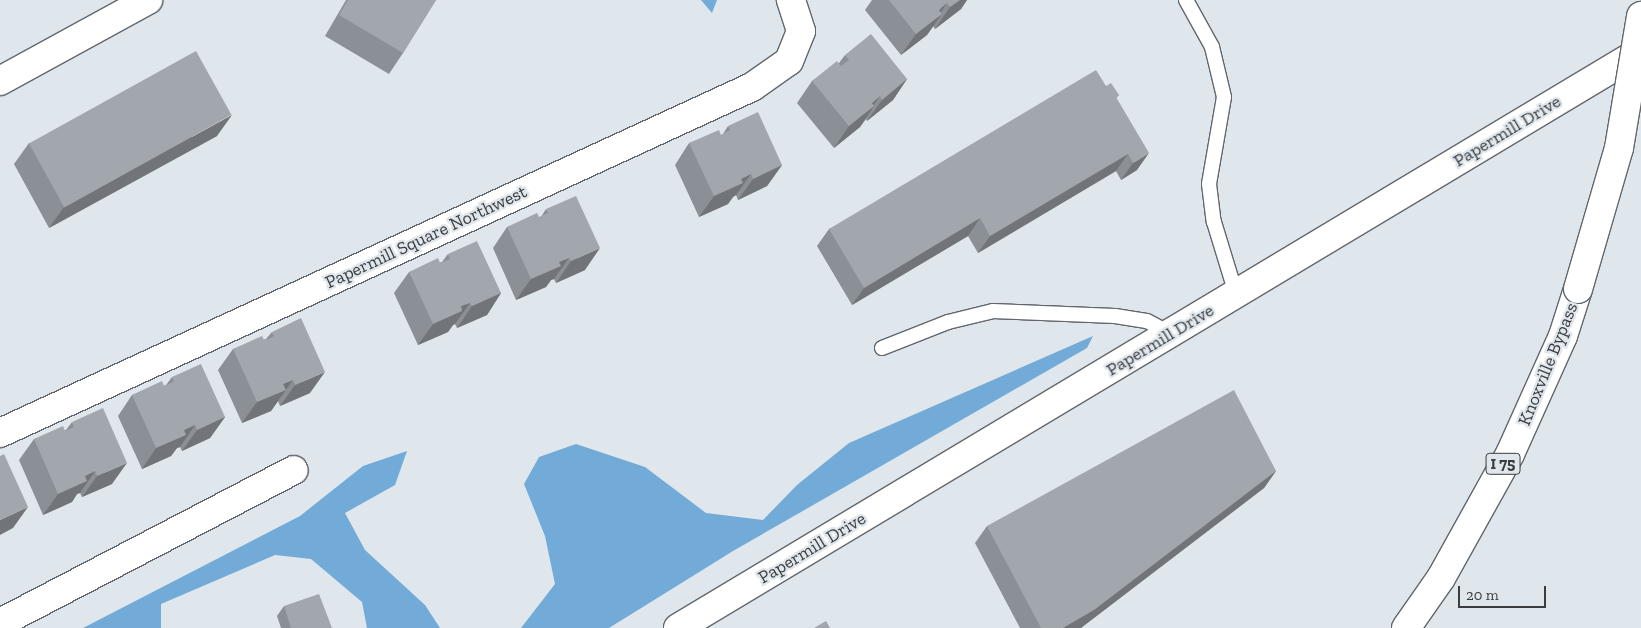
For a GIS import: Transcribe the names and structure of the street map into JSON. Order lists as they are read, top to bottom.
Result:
{
  "streets": {
    "main road": [
      "Papermill Drive",
      "Papermill Square Northwest",
      "Knoxville Bypass",
      "I 75"
    ]
  },
  "scale_bar": "20 m"
}
